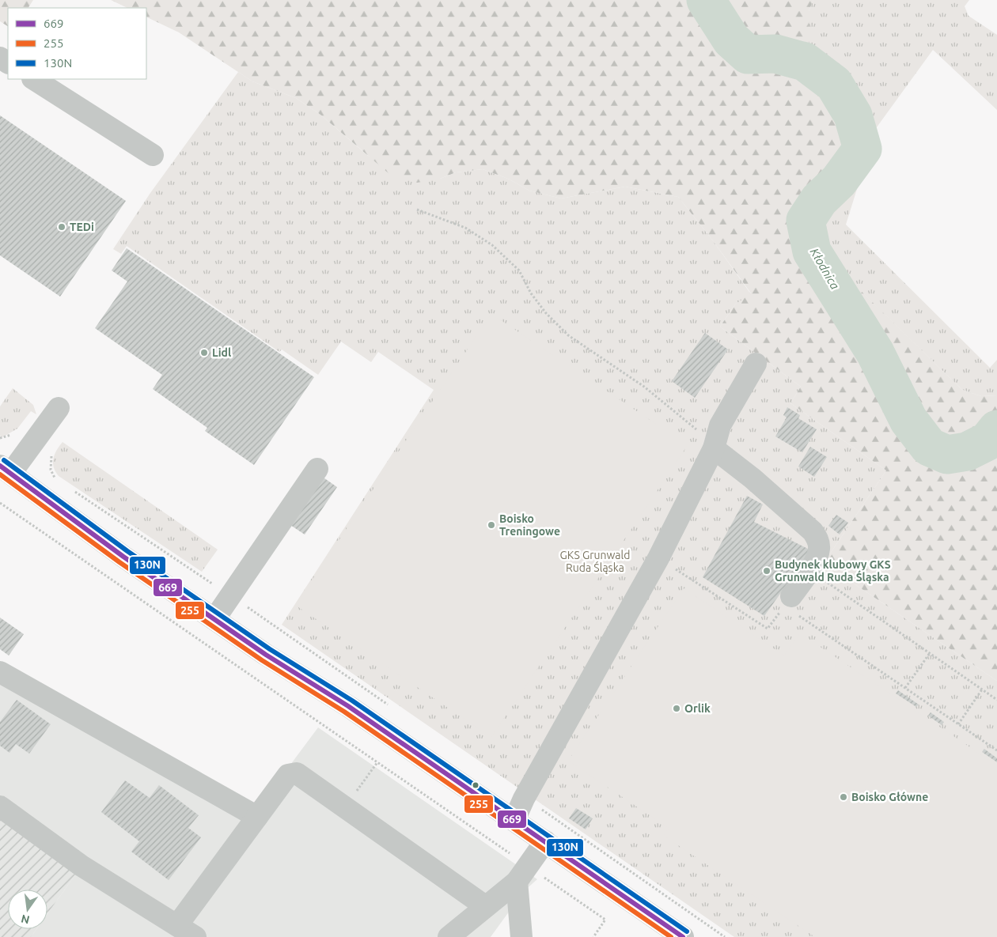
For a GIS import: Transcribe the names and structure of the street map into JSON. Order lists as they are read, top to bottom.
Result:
{
  "water": ["Kłodnica"],
  "parks": ["GKS Grunwald Ruda Śląska"],
  "places": [
    "TEDi",
    "Lidl",
    "Boisko Treningowe",
    "Budynek klubowy GKS Grunwald Ruda Śląska",
    "Orlik",
    "Boisko Główne"
  ],
  "lines": ["transit line 130N", "transit line 669", "transit line 255"],
  "legend": ["669", "255", "130N"],
  "north": "bottom"
}
